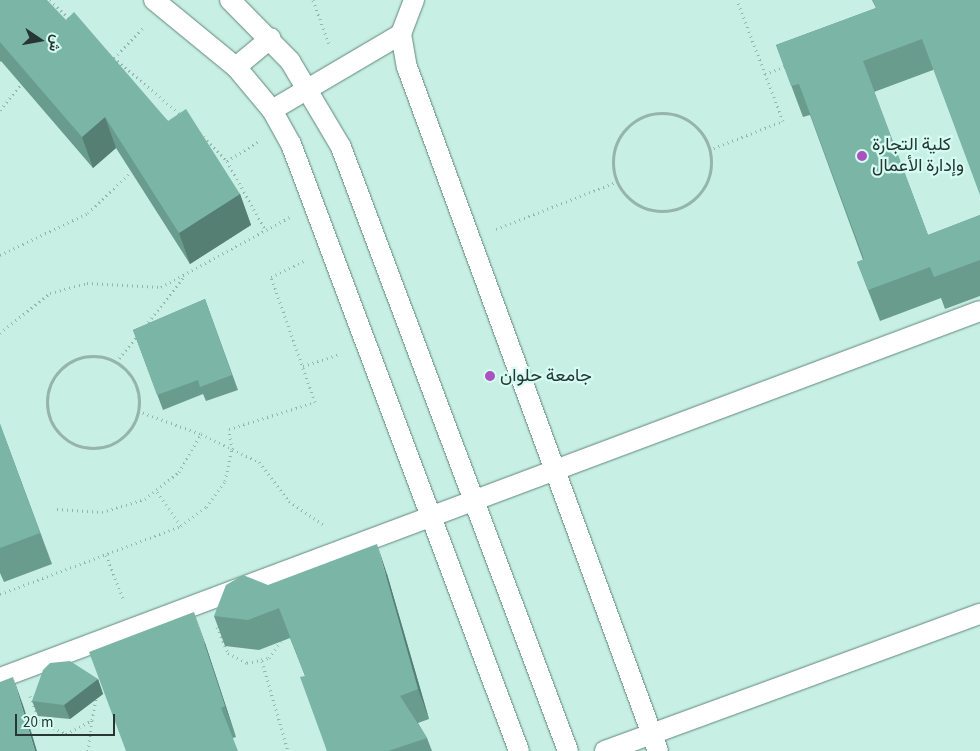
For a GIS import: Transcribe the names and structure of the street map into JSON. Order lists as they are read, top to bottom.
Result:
{
  "places": ["كلية التجارة وإدارة الأعمال", "جامعة حلوان"],
  "scale_bar": "20 m",
  "north": "right"
}
